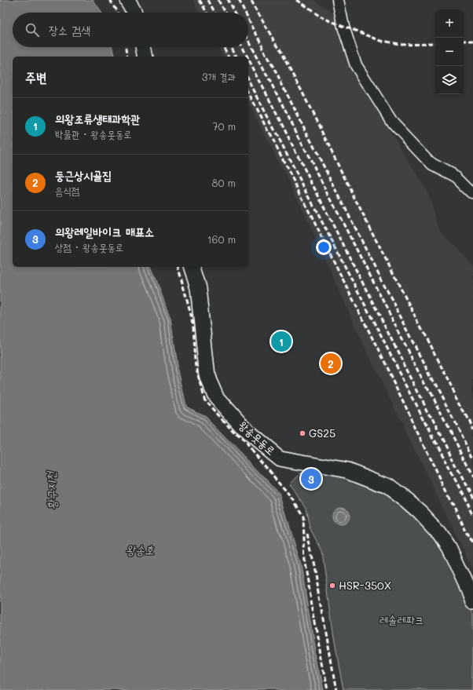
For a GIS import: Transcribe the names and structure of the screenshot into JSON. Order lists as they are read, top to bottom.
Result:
{
  "streets": {
    "street": ["왕송못동로"]
  },
  "water": ["황구지천", "왕송호"],
  "parks": ["레솔레파크"],
  "places": ["GS25", "HSR-350X"],
  "page": {
    "map_buttons": ["+", "−"],
    "search": "장소 검색",
    "heading": ["주변", "3개 결과"],
    "list": [
      {
        "mark": "1",
        "name": "의왕조류생태과학관",
        "note": "박물관 · 왕송못동로",
        "value": "70 m"
      },
      {
        "mark": "2",
        "name": "둥근상시골집",
        "note": "음식점",
        "value": "80 m"
      },
      {
        "mark": "3",
        "name": "의왕레일바이크 매표소",
        "note": "상점 · 왕송못동로",
        "value": "160 m"
      }
    ],
    "pins": ["1", "2", "3"]
  }
}
